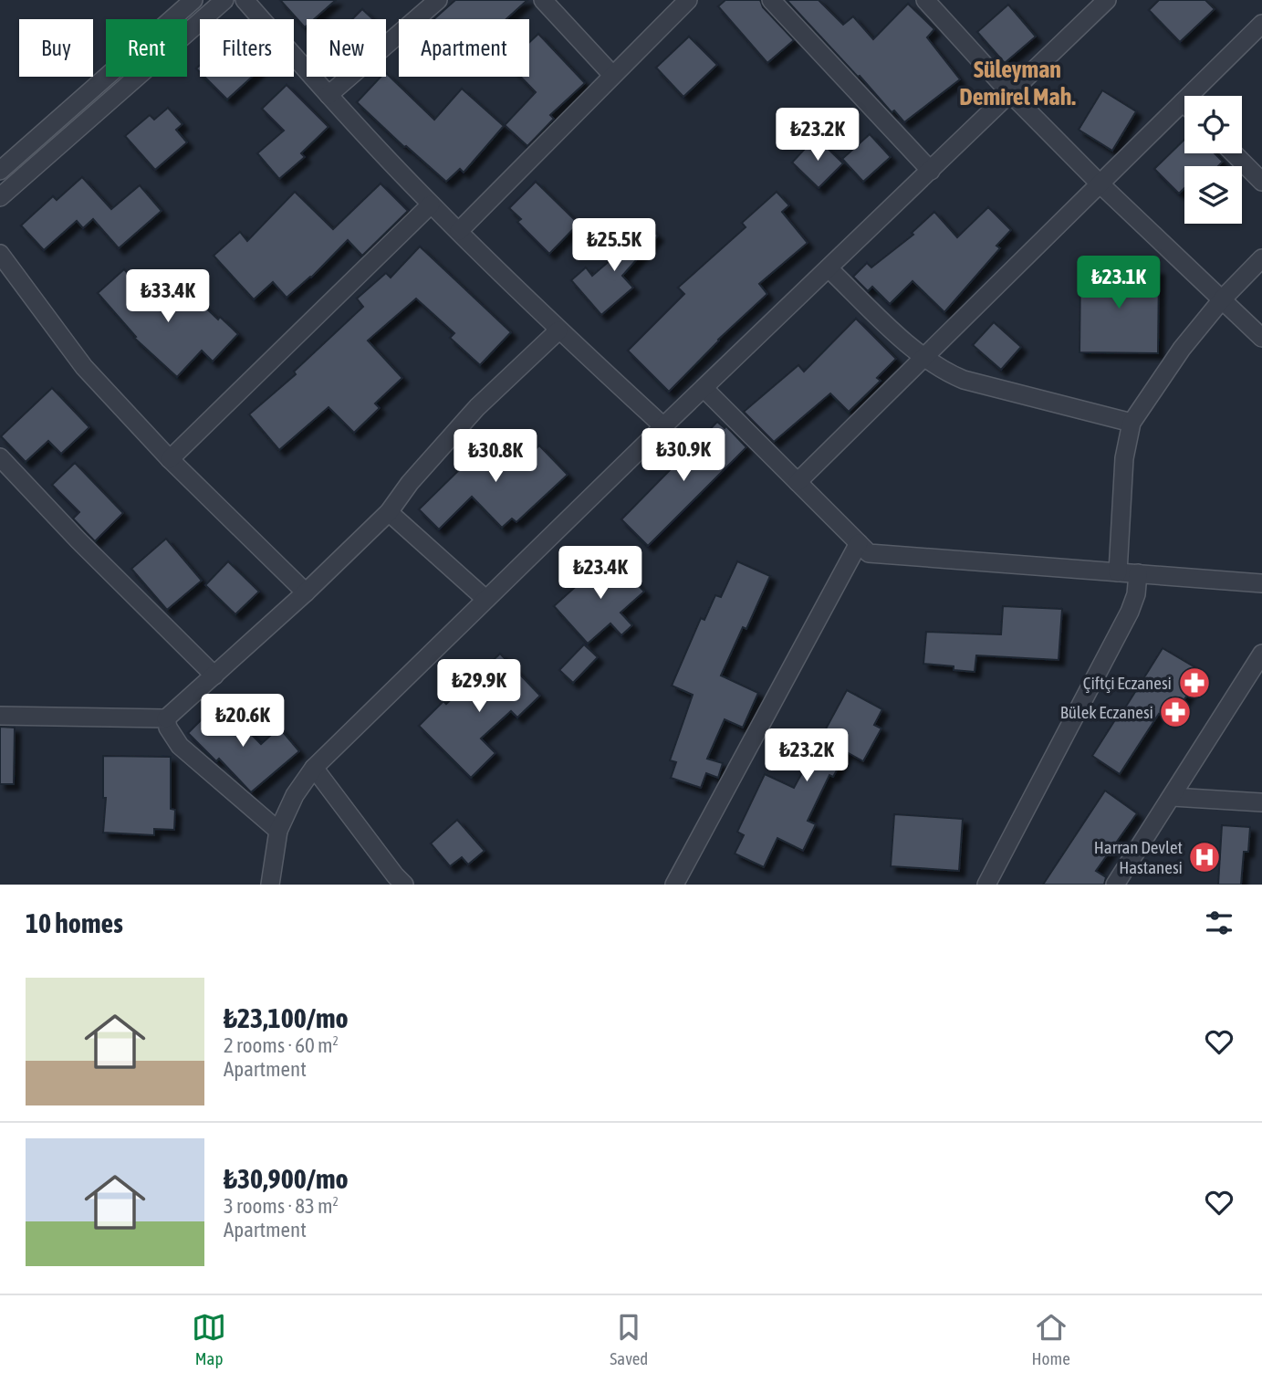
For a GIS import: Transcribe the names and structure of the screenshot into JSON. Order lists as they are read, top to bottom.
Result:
{
  "districts": ["Süleyman Demirel Mah."],
  "places": {
    "pharmacy": ["Çiftçi Eczanesi", "Bülek Eczanesi"],
    "hospital": ["Harran Devlet Hastanesi"]
  },
  "page": {
    "chip": [
      "Buy",
      "Rent",
      "Filters",
      "New",
      "Apartment"
    ],
    "price": [
      "₺23.2K",
      "₺25.5K",
      "₺23.1K",
      "₺33.4K",
      "₺30.9K",
      "₺30.8K",
      "₺23.4K",
      "₺29.9K",
      "₺20.6K",
      "₺23.2K"
    ],
    "heading": "10 homes",
    "list": [
      {
        "name": "₺23,100/mo",
        "note": "2 rooms · 60 m² · Apartment"
      },
      {
        "name": "₺30,900/mo",
        "note": "3 rooms · 83 m² · Apartment"
      }
    ],
    "tabs": ["Map", "Saved", "Home"]
  }
}
